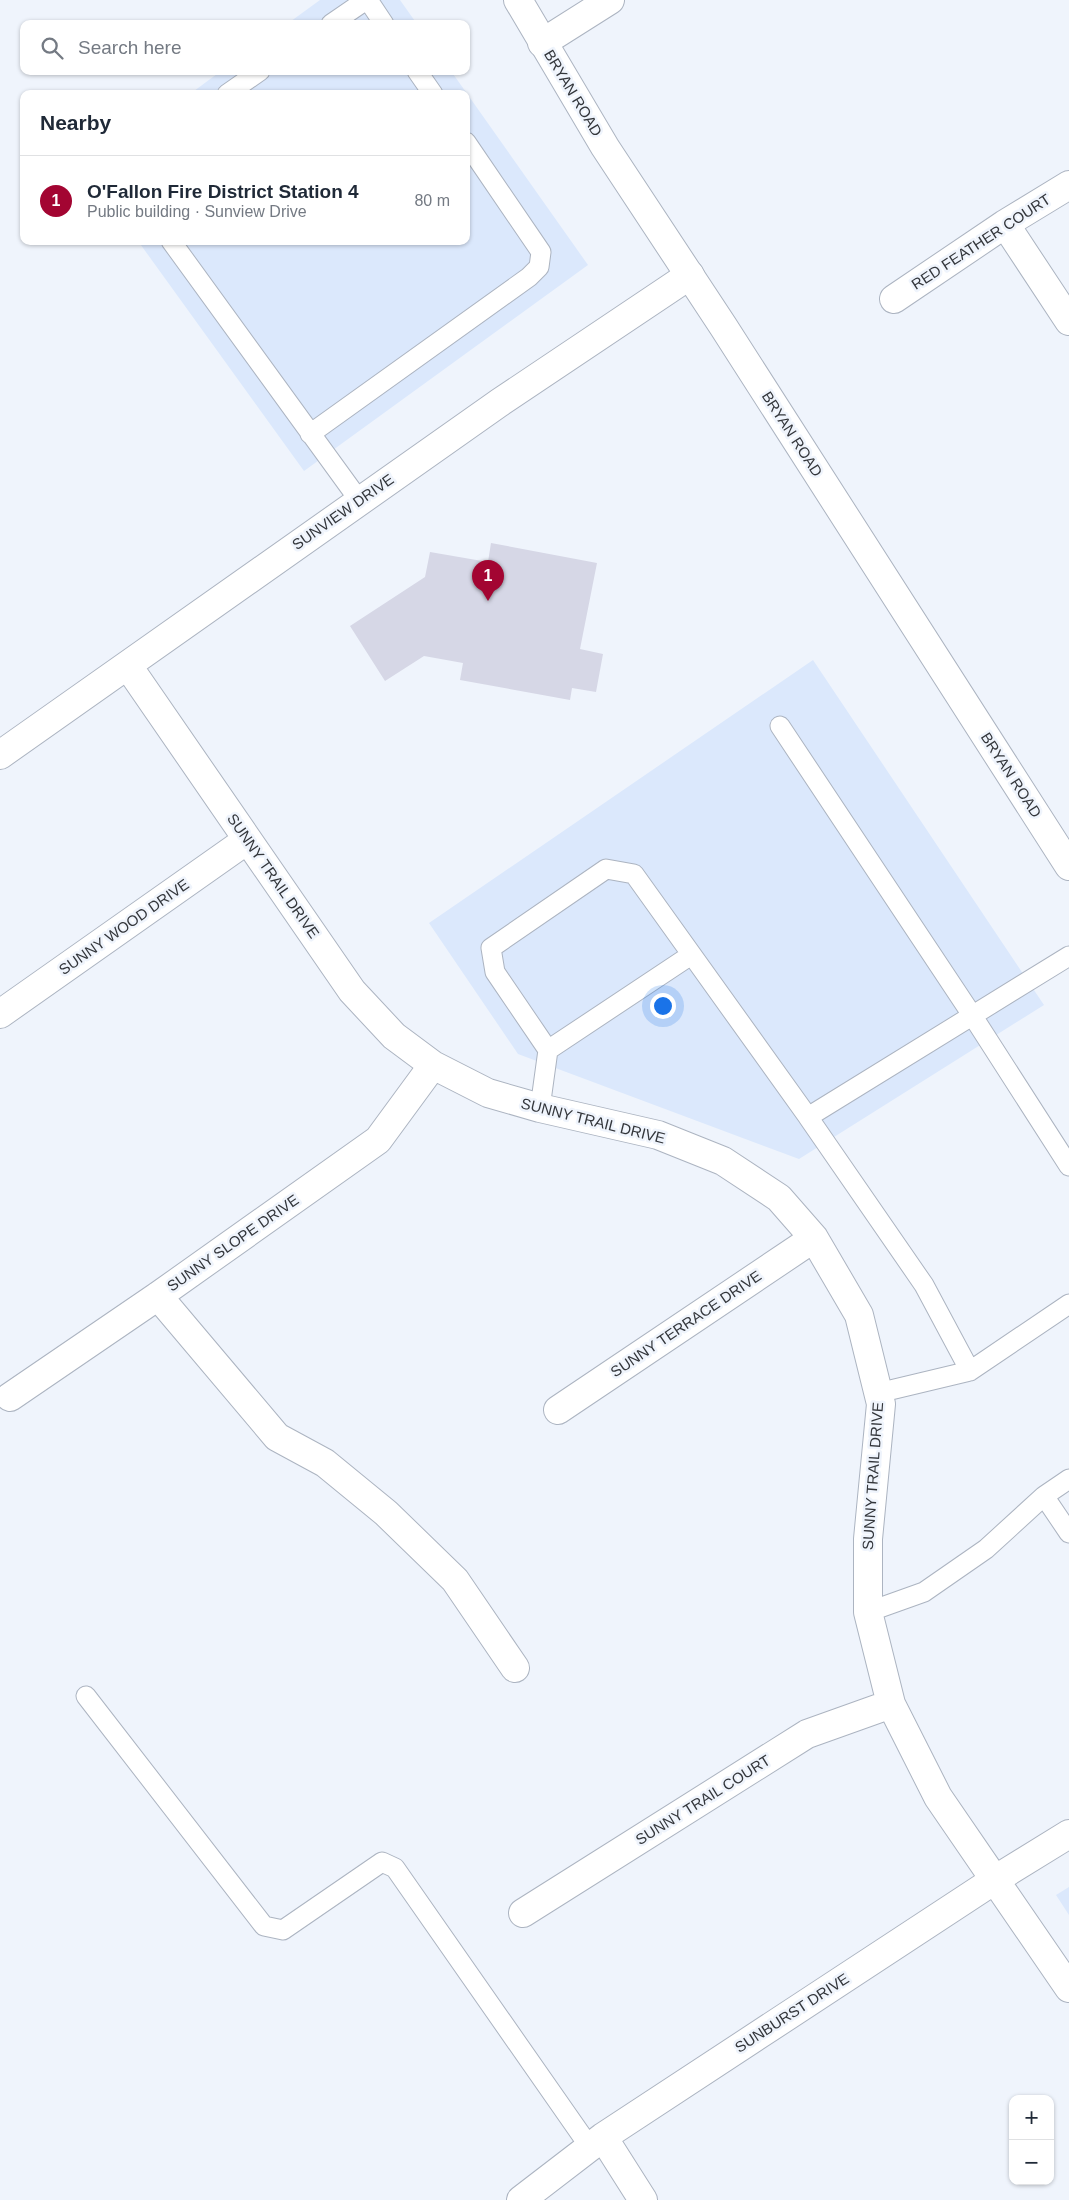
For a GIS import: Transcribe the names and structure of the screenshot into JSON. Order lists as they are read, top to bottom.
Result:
{
  "streets": {
    "street": [
      "BRYAN ROAD",
      "RED FEATHER COURT",
      "SUNVIEW DRIVE",
      "SUNNY TRAIL DRIVE",
      "SUNNY WOOD DRIVE",
      "SUNNY SLOPE DRIVE",
      "SUNNY TERRACE DRIVE",
      "SUNNY TRAIL COURT",
      "SUNBURST DRIVE"
    ]
  },
  "crossings": [
    ["BRYAN ROAD", "SUNVIEW DRIVE"],
    ["SUNVIEW DRIVE", "SUNNY TRAIL DRIVE"],
    ["SUNNY TRAIL DRIVE", "SUNNY WOOD DRIVE"],
    ["SUNNY TRAIL DRIVE", "SUNNY SLOPE DRIVE"],
    ["SUNNY TRAIL DRIVE", "SUNNY TERRACE DRIVE"],
    ["SUNNY TRAIL DRIVE", "SUNNY TRAIL COURT"],
    ["SUNNY TRAIL DRIVE", "SUNBURST DRIVE"]
  ],
  "page": {
    "search": "Search here",
    "heading": "Nearby",
    "list": [
      {
        "mark": "1",
        "name": "O'Fallon Fire District Station 4",
        "note": "Public building · Sunview Drive",
        "value": "80 m"
      }
    ],
    "pins": "1",
    "map_buttons": ["+", "−"]
  }
}
